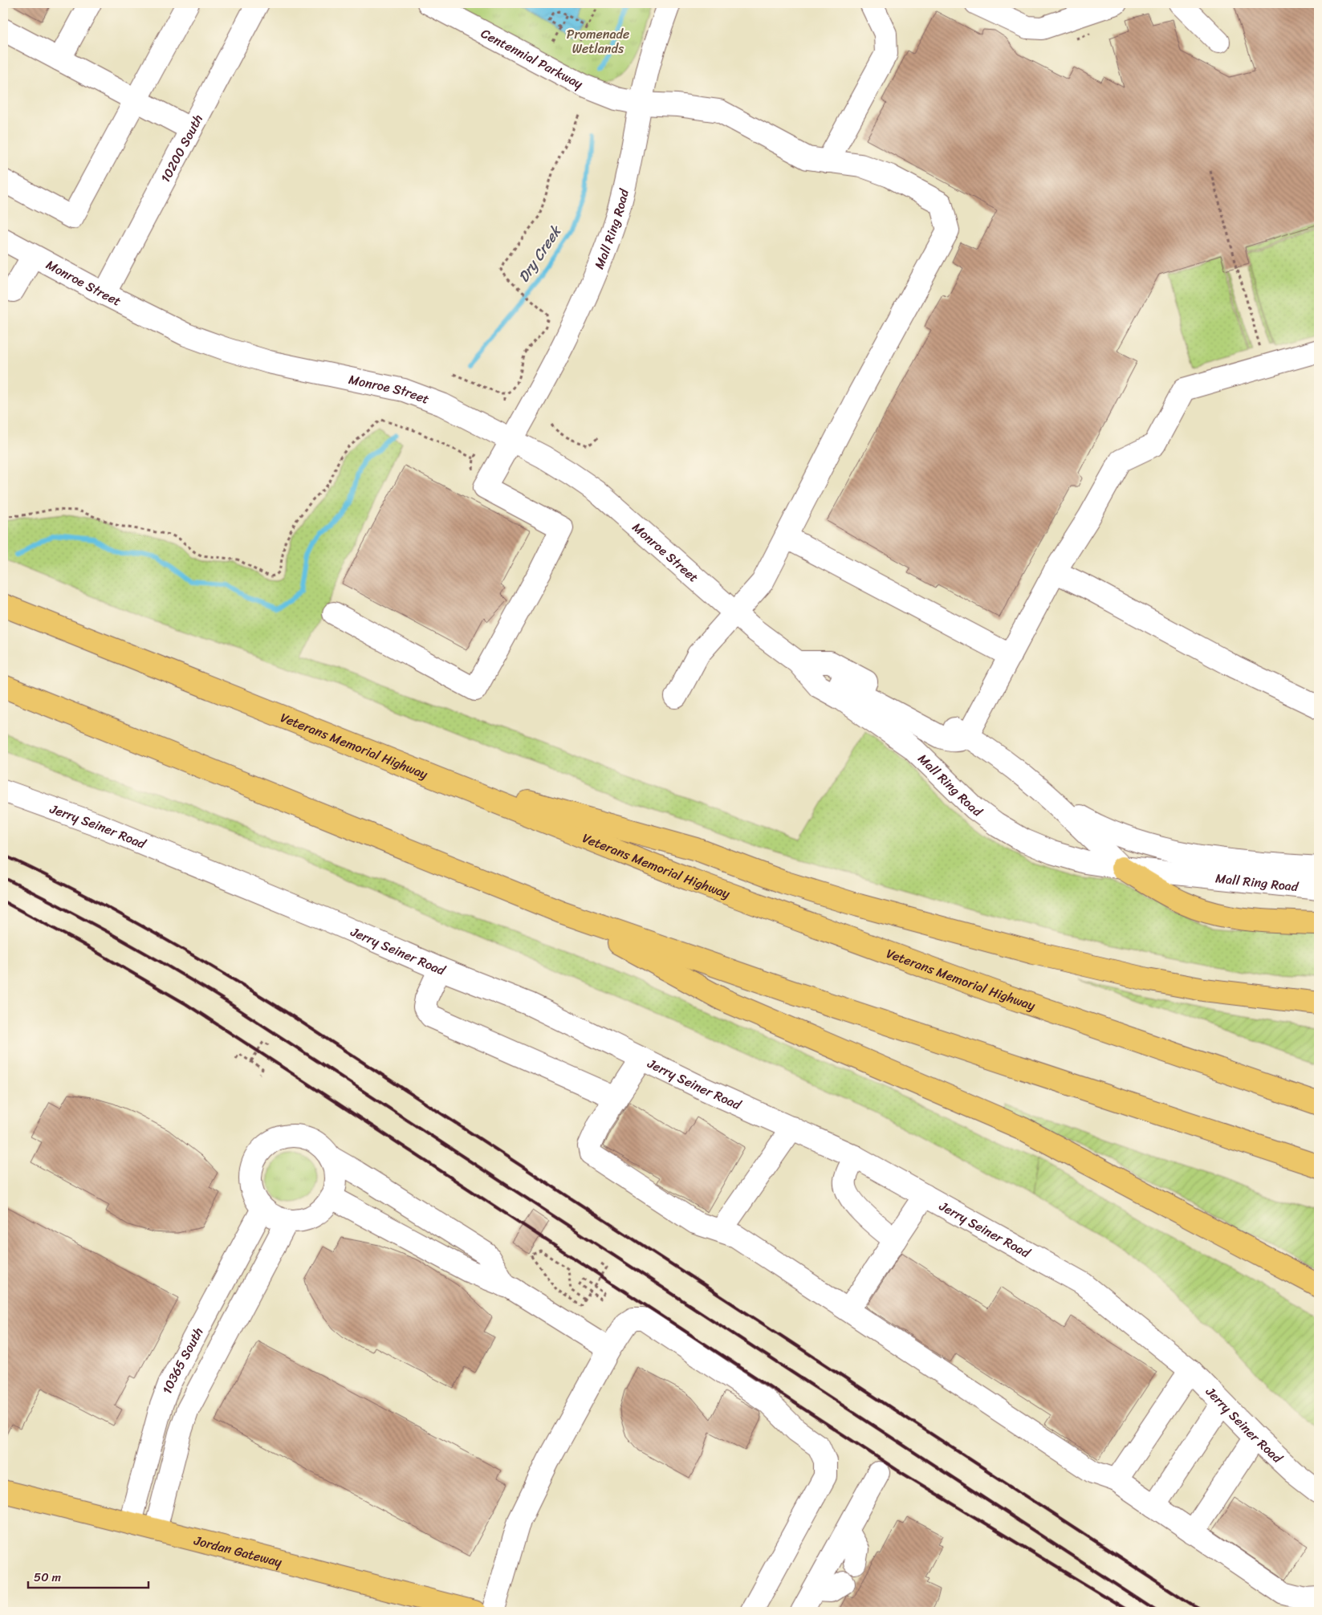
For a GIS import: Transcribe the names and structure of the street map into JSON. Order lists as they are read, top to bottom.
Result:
{
  "streets": {
    "main road": ["Veterans Memorial Highway", "Jordan Gateway"],
    "street": [
      "Centennial Parkway",
      "10200 South",
      "Mall Ring Road",
      "Monroe Street",
      "Jerry Seiner Road",
      "10365 South"
    ]
  },
  "crossings": [
    ["Centennial Parkway", "Mall Ring Road"],
    ["Centennial Parkway", "Monroe Street"],
    ["10200 South", "Monroe Street"],
    ["Mall Ring Road", "Monroe Street"],
    ["10365 South", "Jordan Gateway"]
  ],
  "water": ["Dry Creek"],
  "parks": ["Promenade Wetlands"],
  "scale_bar": "50 m"
}
